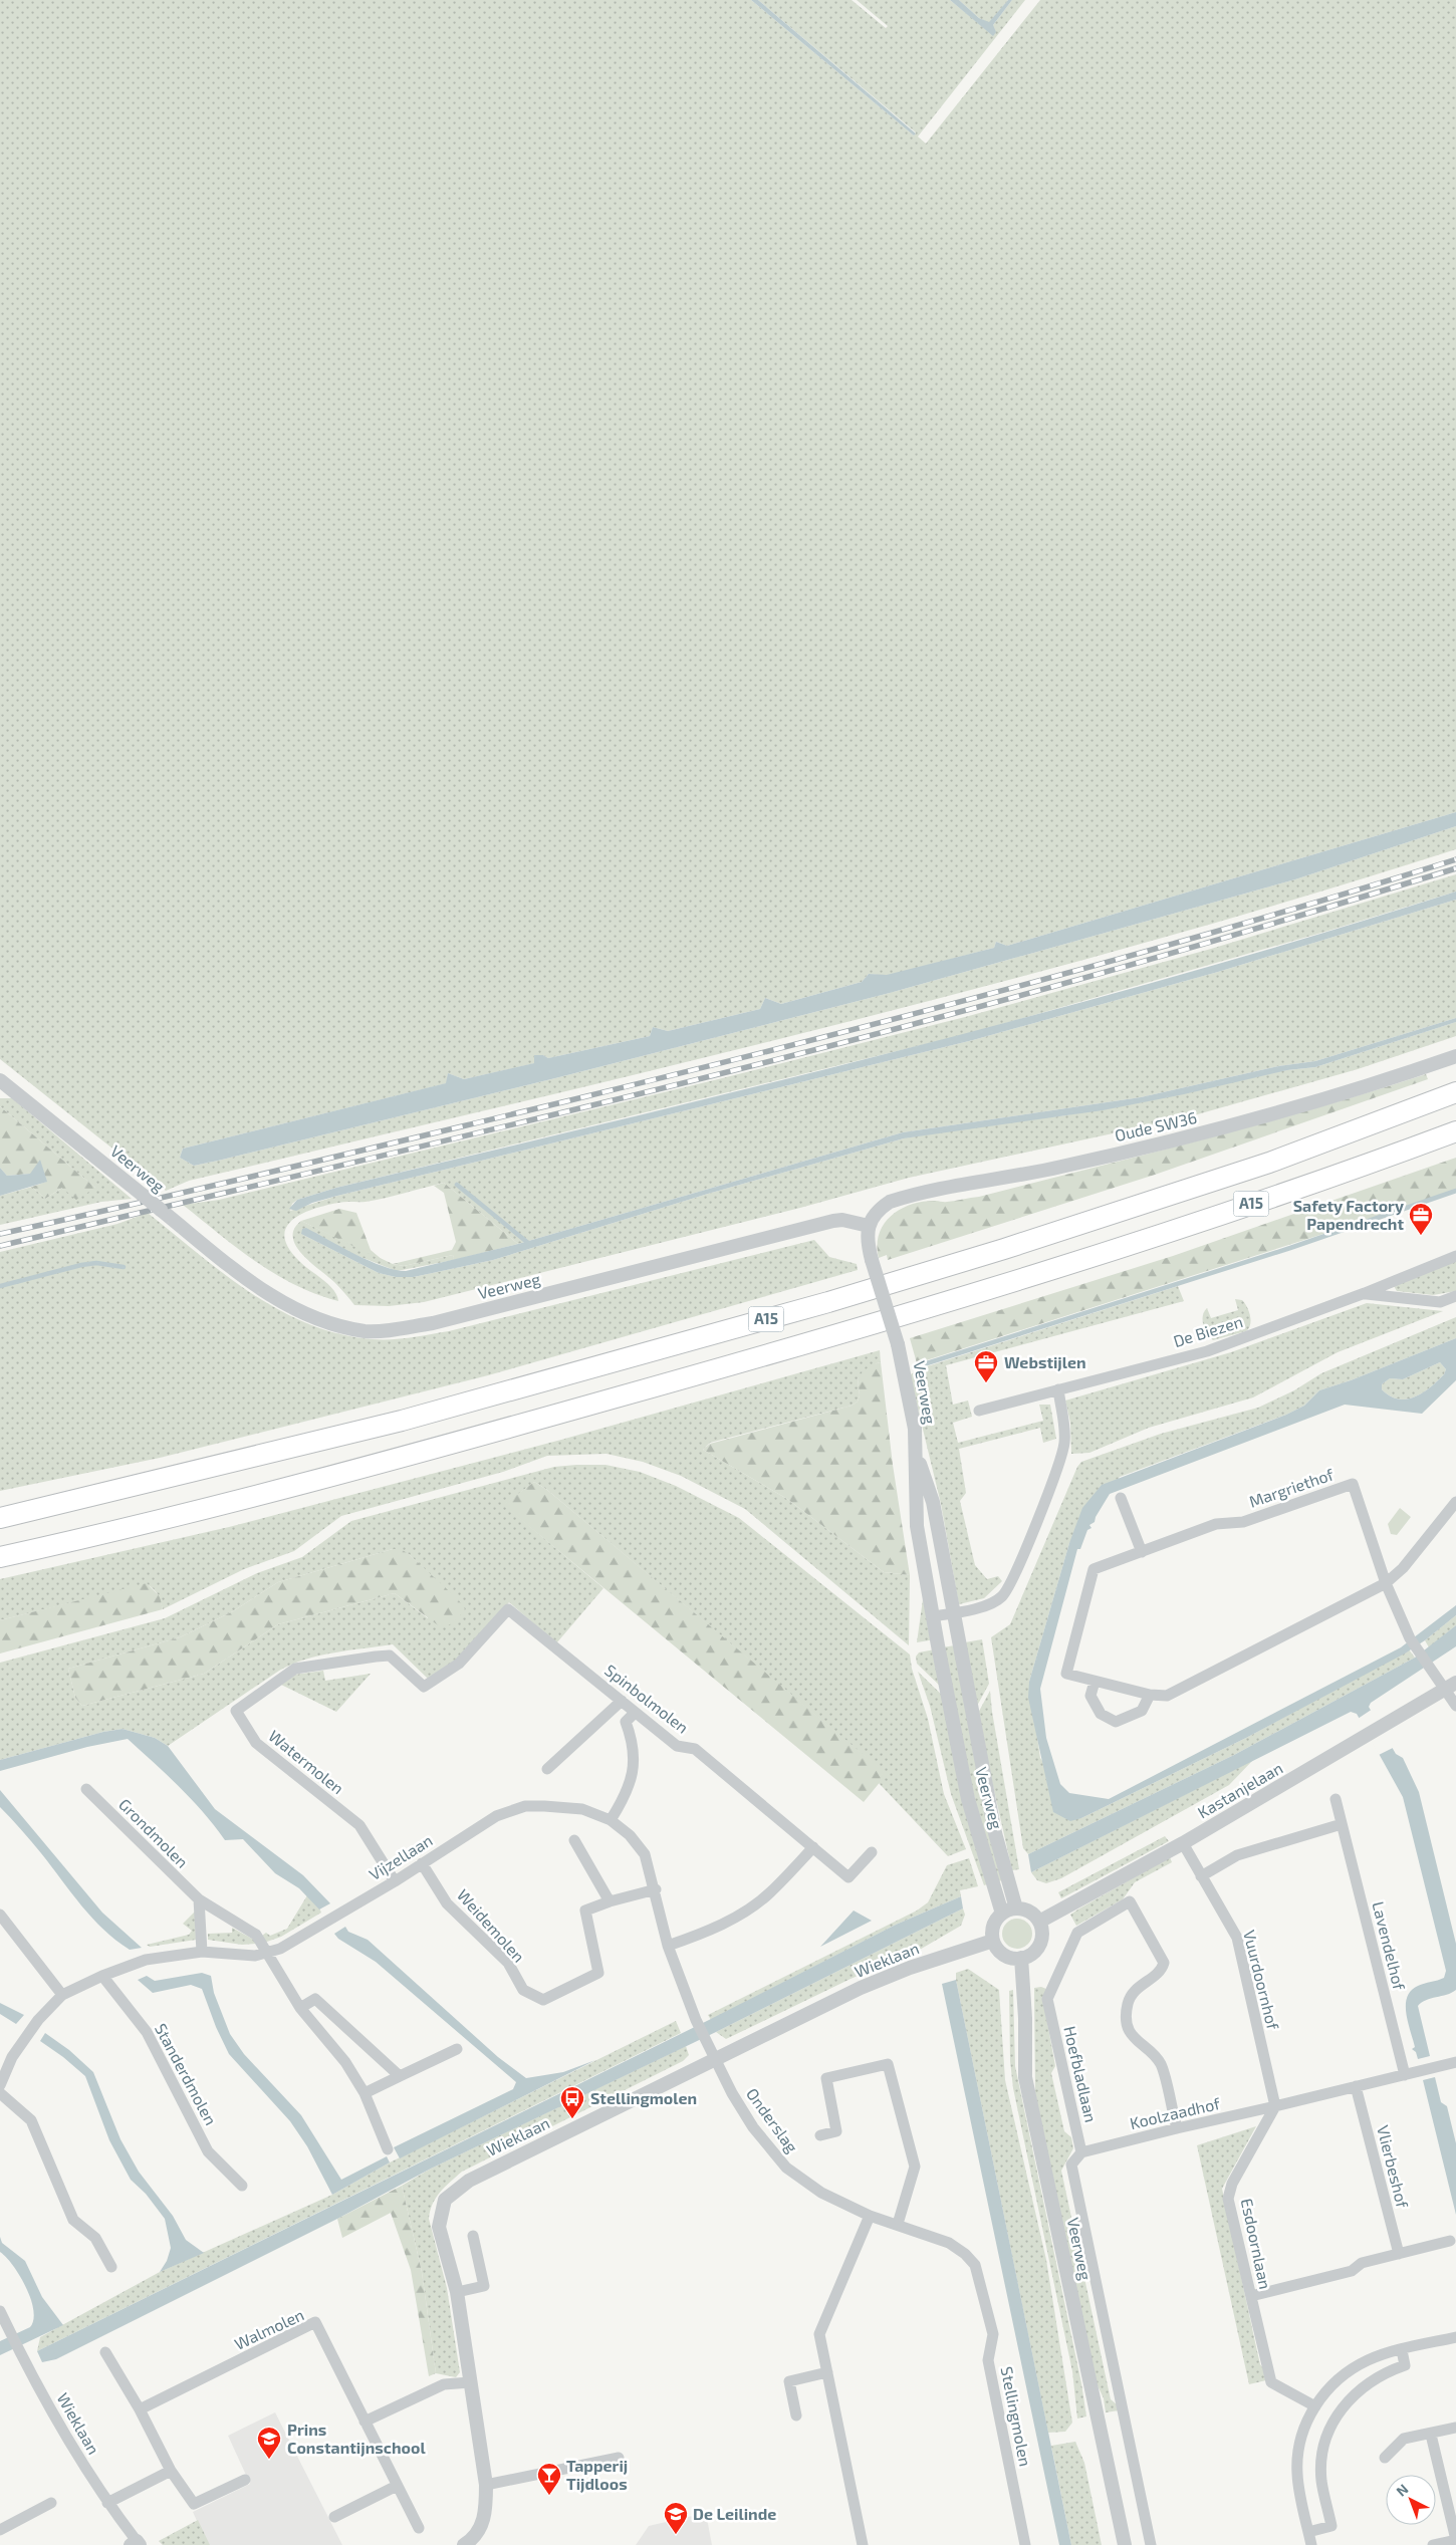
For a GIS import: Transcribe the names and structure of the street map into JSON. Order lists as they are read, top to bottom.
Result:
{
  "streets": {
    "highway": ["A15"],
    "street": [
      "Oude SW36",
      "Veerweg",
      "De Biezen",
      "Margriethof",
      "Spinbolmolen",
      "Watermolen",
      "Kastanjelaan",
      "Grondmolen",
      "Vijzellaan",
      "Weidemolen",
      "Lavendelhof",
      "Wieklaan",
      "Vuurdoornhof",
      "Standerdmolen",
      "Hoefbladlaan",
      "Koolzaadhof",
      "Onderslag",
      "Vlierbeshof",
      "Esdoornlaan",
      "Walmolen",
      "Stellingmolen"
    ]
  },
  "crossings": [
    ["Oude SW36", "Veerweg"],
    ["Veerweg", "Kastanjelaan"],
    ["Veerweg", "Wieklaan"],
    ["Margriethof", "Kastanjelaan"],
    ["Spinbolmolen", "Watermolen"],
    ["Watermolen", "Vijzellaan"],
    ["Kastanjelaan", "Wieklaan"],
    ["Kastanjelaan", "Vuurdoornhof"],
    ["Grondmolen", "Vijzellaan"],
    ["Vijzellaan", "Weidemolen"],
    ["Vijzellaan", "Wieklaan"],
    ["Vijzellaan", "Standerdmolen"],
    ["Vijzellaan", "Onderslag"],
    ["Wieklaan", "Onderslag"],
    ["Vuurdoornhof", "Koolzaadhof"],
    ["Vuurdoornhof", "Esdoornlaan"],
    ["Hoefbladlaan", "Koolzaadhof"],
    ["Koolzaadhof", "Esdoornlaan"],
    ["Onderslag", "Stellingmolen"]
  ],
  "places": {
    "office": ["Safety Factory Papendrecht", "Webstijlen"],
    "bus stop": ["Stellingmolen"],
    "school or university": ["Prins Constantijnschool", "De Leilinde"],
    "bar": ["Tapperij Tijdloos"]
  },
  "north": "top left"
}
